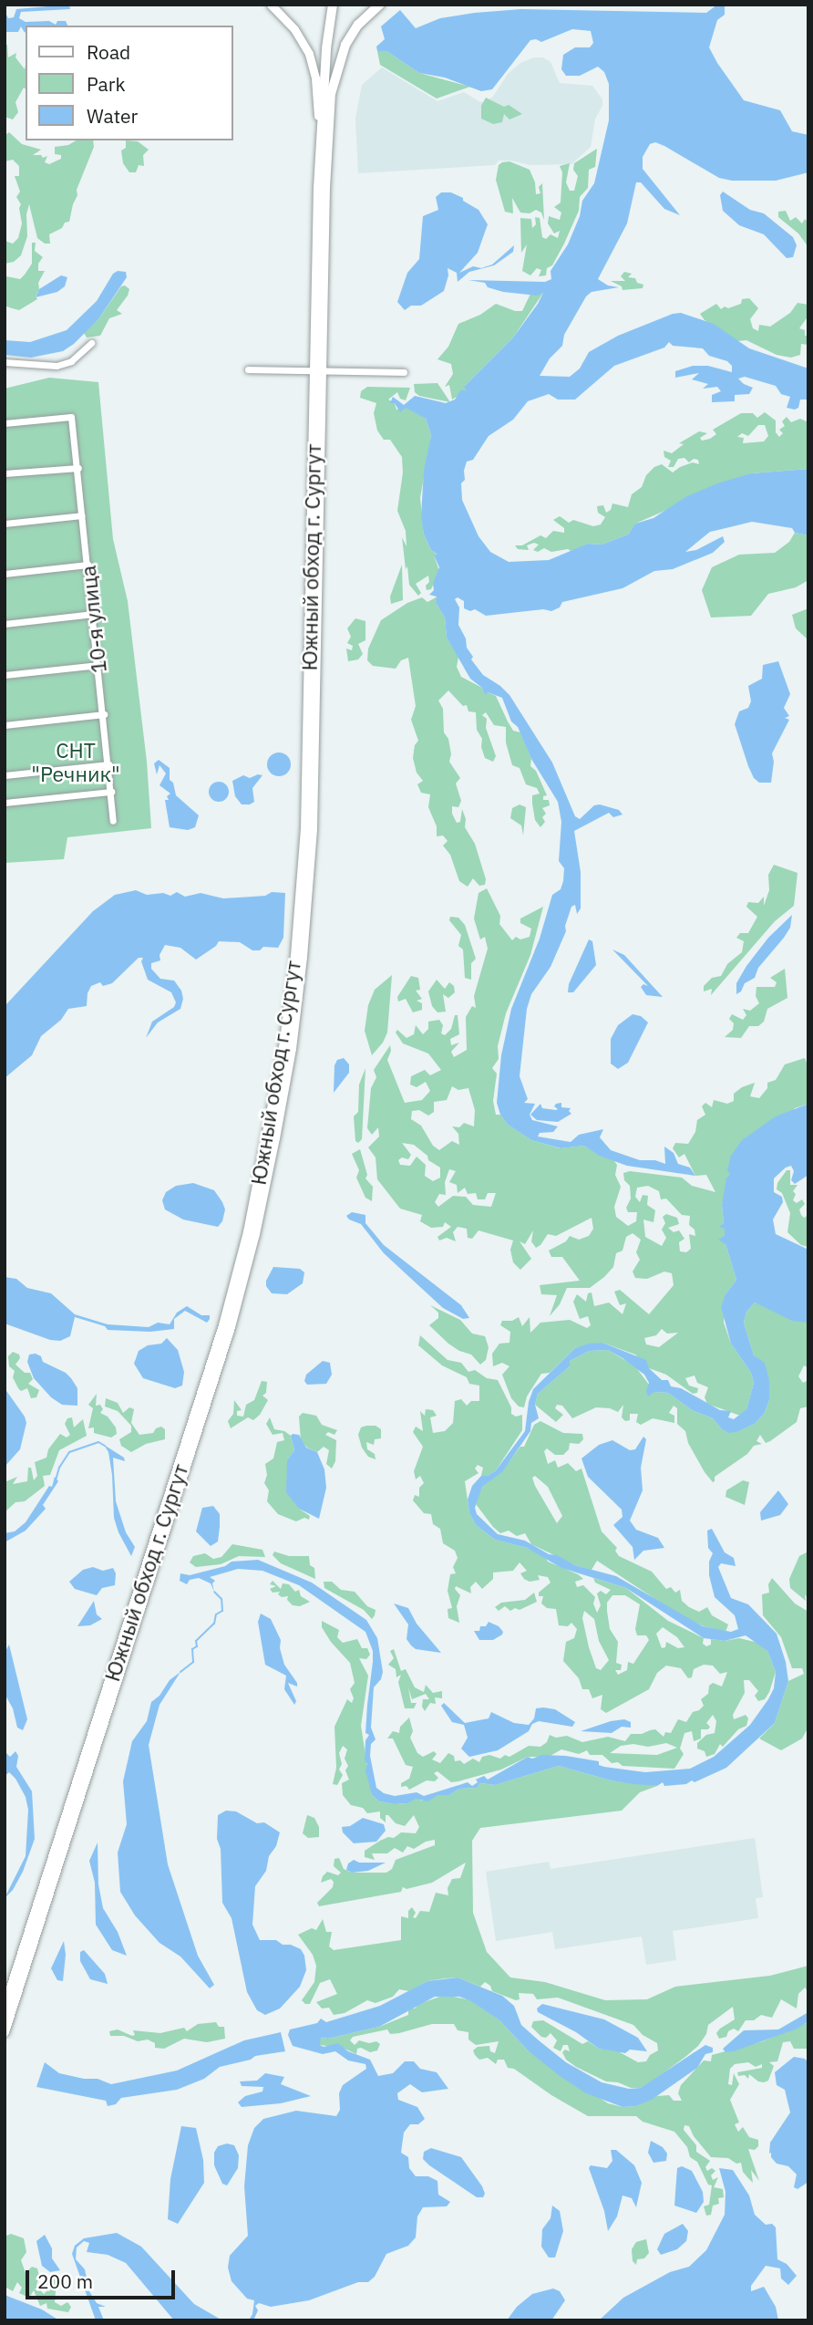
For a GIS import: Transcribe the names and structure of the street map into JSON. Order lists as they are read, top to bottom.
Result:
{
  "streets": {
    "highway": ["Южный обход г. Сургут"],
    "street": ["10-я улица"]
  },
  "parks": ["СНТ \"Речник\""],
  "legend": ["Road", "Park", "Water"],
  "scale_bar": "200 m"
}
